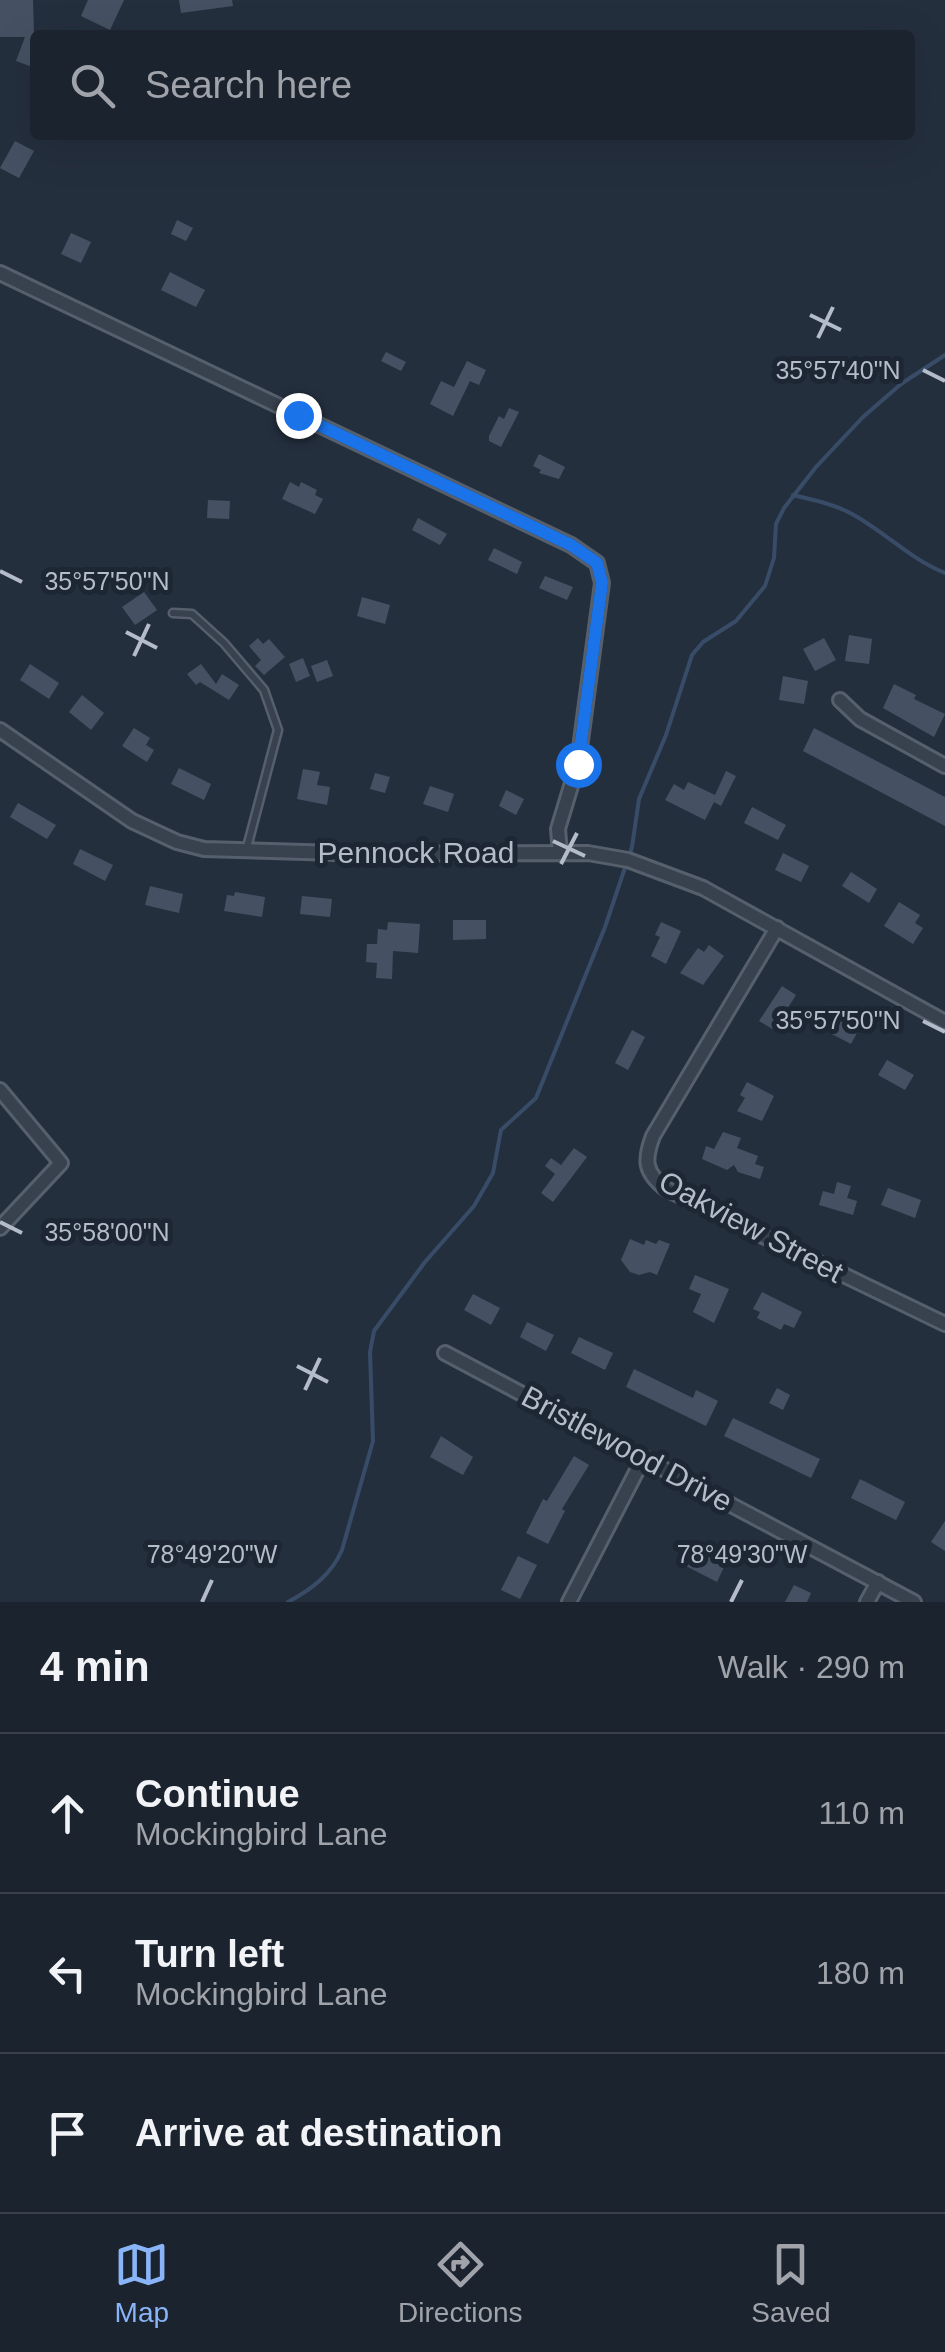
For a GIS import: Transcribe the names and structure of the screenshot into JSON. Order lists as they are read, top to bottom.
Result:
{
  "streets": {
    "street": ["Pennock Road", "Oakview Street", "Bristlewood Drive"]
  },
  "crossings": [
    ["Pennock Road", "Oakview Street"]
  ],
  "page": {
    "search": "Search here",
    "heading": ["4 min", "Walk · 290 m"],
    "list": [
      ["Continue", "Mockingbird Lane", "110 m"],
      ["Turn left", "Mockingbird Lane", "180 m"],
      "Arrive at destination"
    ],
    "nav": ["Map", "Directions", "Saved"]
  },
  "coordinates": [
    "35°57'40\"N",
    "35°57'50\"N",
    "35°58'00\"N",
    "78°49'20\"W",
    "78°49'30\"W"
  ]
}
